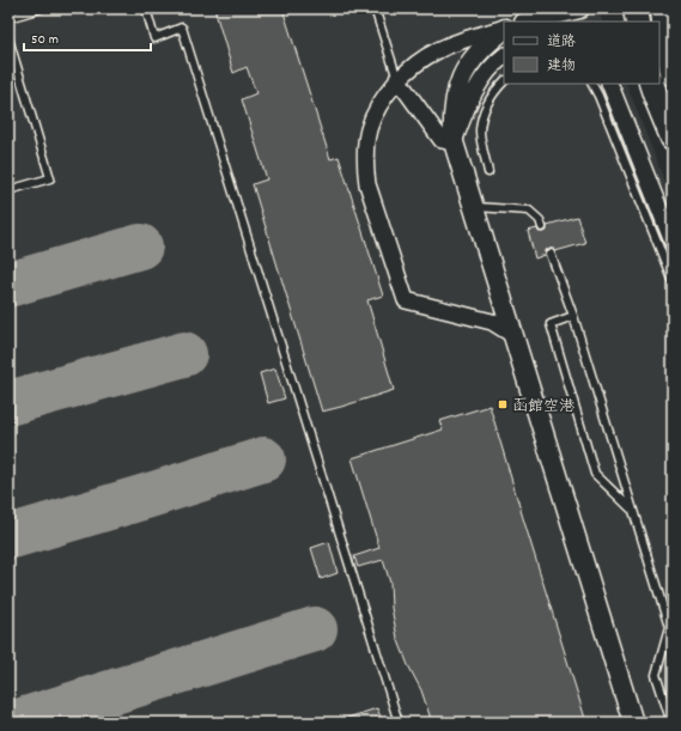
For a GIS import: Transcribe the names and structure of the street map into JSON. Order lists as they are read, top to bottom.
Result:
{
  "places": {
    "transit": ["函館空港"]
  },
  "legend": ["道路", "建物"],
  "scale_bar": "50 m"
}
